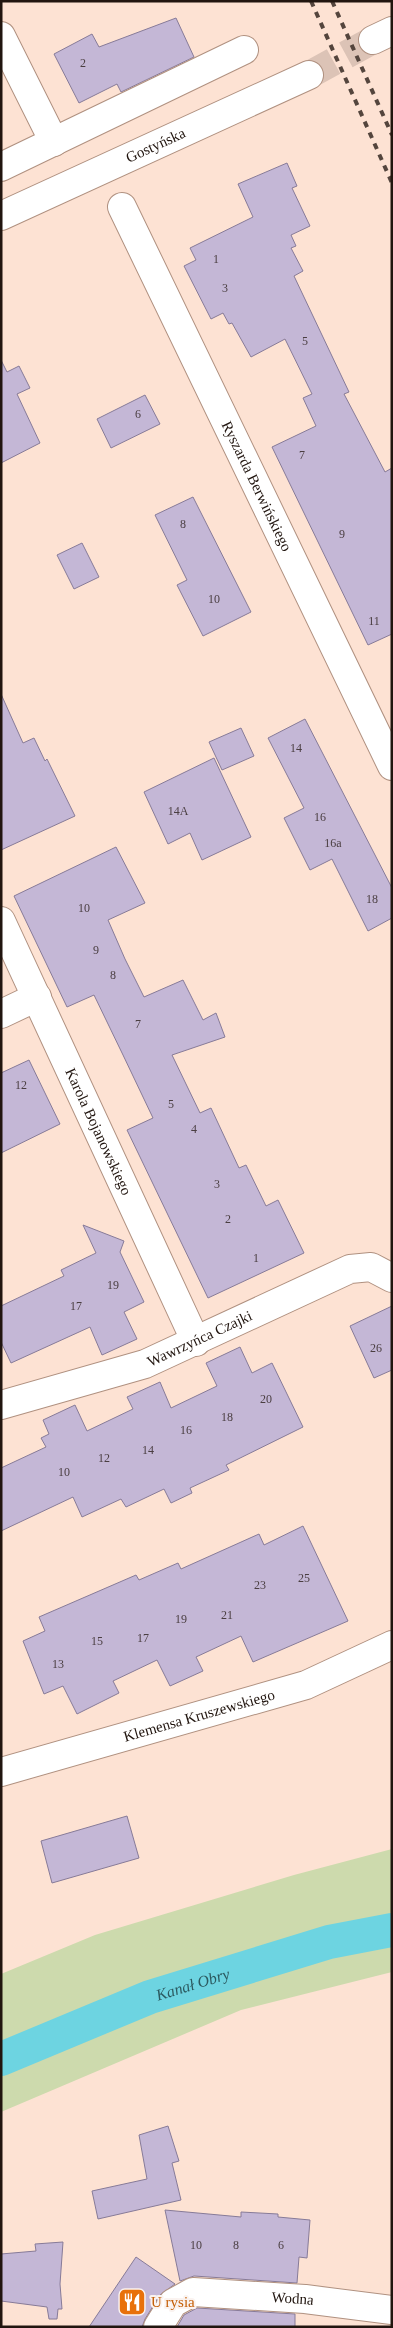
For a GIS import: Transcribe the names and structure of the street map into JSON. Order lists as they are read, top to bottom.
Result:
{
  "streets": {
    "street": [
      "Gostyńska",
      "Ryszarda Berwińskiego",
      "Karola Bojanowskiego",
      "Wawrzyńca Czajki",
      "Klemensa Kruszewskiego",
      "Wodna"
    ]
  },
  "crossings": [
    ["Karola Bojanowskiego", "Wawrzyńca Czajki"]
  ],
  "water": ["Kanał Obry"],
  "places": {
    "restaurant": ["U rysia"]
  },
  "house_numbers": [
    "2",
    "1",
    "3",
    "5",
    "6",
    "7",
    "8",
    "9",
    "10",
    "11",
    "14",
    "14A",
    "16",
    "16a",
    "18",
    "10",
    "9",
    "8",
    "7",
    "12",
    "5",
    "4",
    "3",
    "2",
    "1",
    "19",
    "17",
    "26",
    "20",
    "18",
    "16",
    "14",
    "12",
    "10",
    "25",
    "23",
    "21",
    "19",
    "17",
    "15",
    "13",
    "10",
    "8",
    "6"
  ]
}
